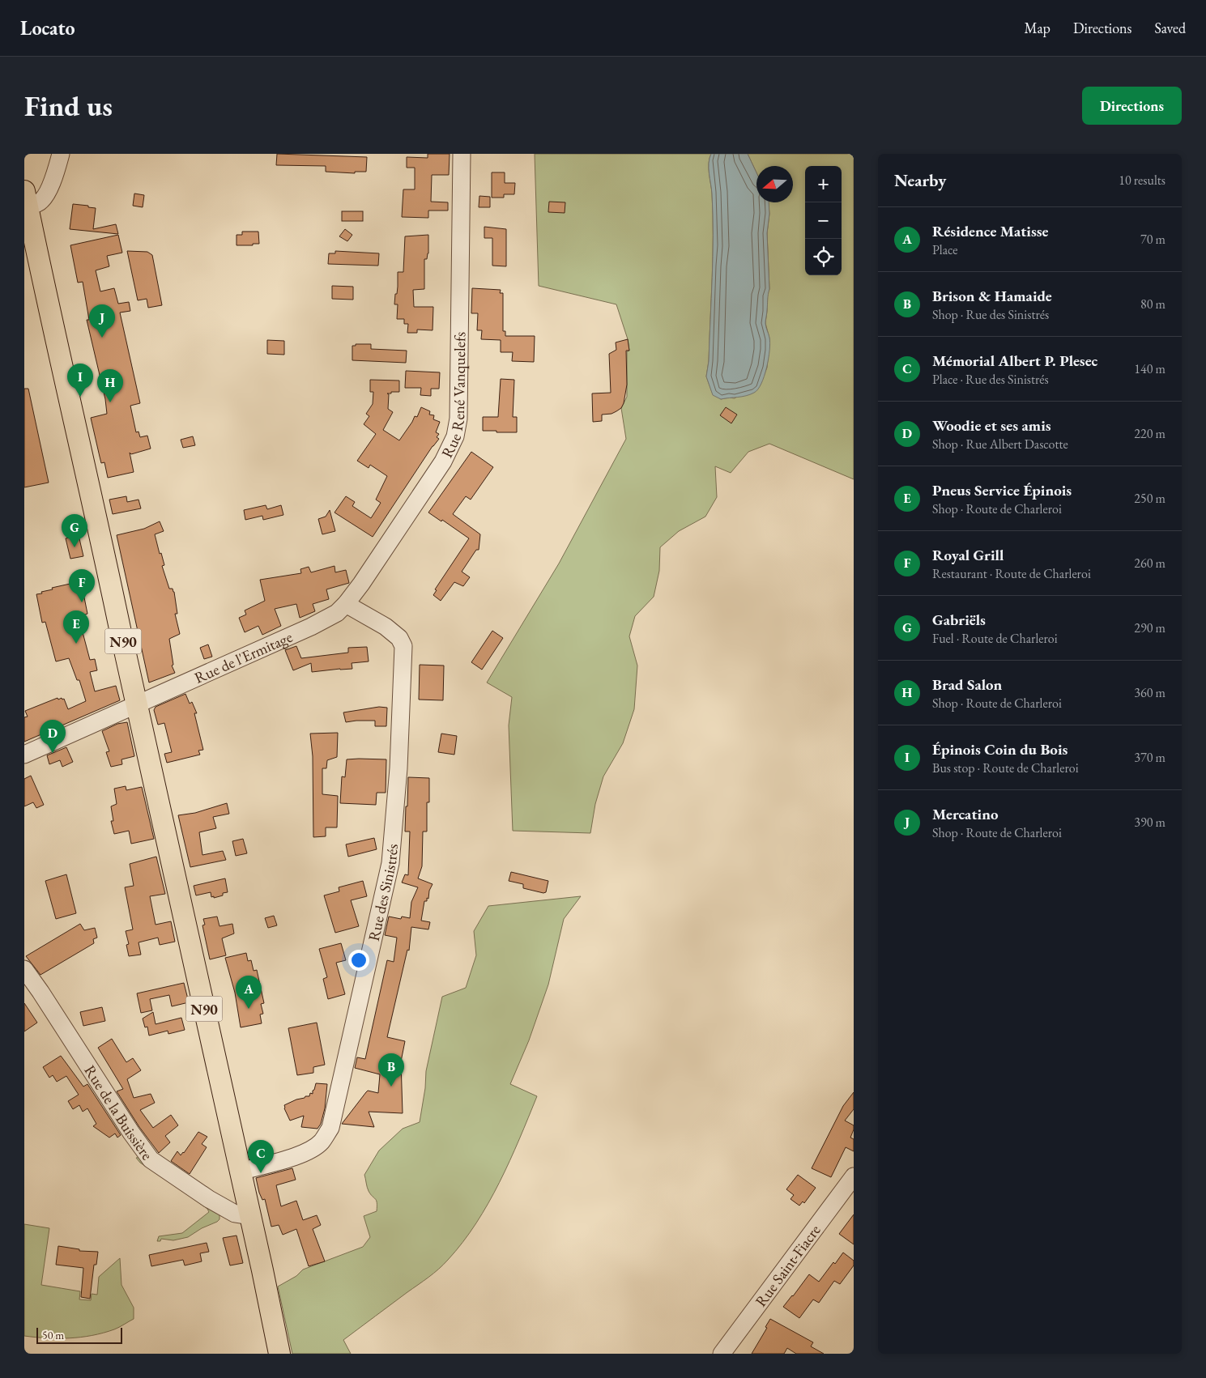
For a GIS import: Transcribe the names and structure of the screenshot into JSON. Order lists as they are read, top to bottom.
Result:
{
  "streets": {
    "main road": ["N90"],
    "street": [
      "Rue René Vanquelefs",
      "Rue de l'Ermitage",
      "Rue des Sinistrés",
      "Rue de la Buissière",
      "Rue Saint-Fiacre"
    ]
  },
  "crossings": [
    ["Rue René Vanquelefs", "Rue de l'Ermitage"],
    ["Rue René Vanquelefs", "Rue des Sinistrés"],
    ["N90", "Rue de l'Ermitage"],
    ["N90", "Rue des Sinistrés"],
    ["N90", "Rue de la Buissière"],
    ["Rue de l'Ermitage", "Rue des Sinistrés"]
  ],
  "scale_bar": "50 m",
  "north": "left",
  "page": {
    "header": "Locato",
    "nav": ["Map", "Directions", "Saved"],
    "buttons": "Directions",
    "title": "Find us",
    "heading": ["Nearby", "10 results"],
    "map_buttons": ["+", "−"],
    "list": [
      {
        "mark": "A",
        "name": "Résidence Matisse",
        "note": "Place",
        "value": "70 m"
      },
      {
        "mark": "B",
        "name": "Brison & Hamaide",
        "note": "Shop · Rue des Sinistrés",
        "value": "80 m"
      },
      {
        "mark": "C",
        "name": "Mémorial Albert P. Plesec",
        "note": "Place · Rue des Sinistrés",
        "value": "140 m"
      },
      {
        "mark": "D",
        "name": "Woodie et ses amis",
        "note": "Shop · Rue Albert Dascotte",
        "value": "220 m"
      },
      {
        "mark": "E",
        "name": "Pneus Service Épinois",
        "note": "Shop · Route de Charleroi",
        "value": "250 m"
      },
      {
        "mark": "F",
        "name": "Royal Grill",
        "note": "Restaurant · Route de Charleroi",
        "value": "260 m"
      },
      {
        "mark": "G",
        "name": "Gabriëls",
        "note": "Fuel · Route de Charleroi",
        "value": "290 m"
      },
      {
        "mark": "H",
        "name": "Brad Salon",
        "note": "Shop · Route de Charleroi",
        "value": "360 m"
      },
      {
        "mark": "I",
        "name": "Épinois Coin du Bois",
        "note": "Bus stop · Route de Charleroi",
        "value": "370 m"
      },
      {
        "mark": "J",
        "name": "Mercatino",
        "note": "Shop · Route de Charleroi",
        "value": "390 m"
      }
    ],
    "pins": [
      "J",
      "I",
      "H",
      "G",
      "F",
      "E",
      "D",
      "A",
      "B",
      "C"
    ],
    "scale": "50 m"
  }
}
